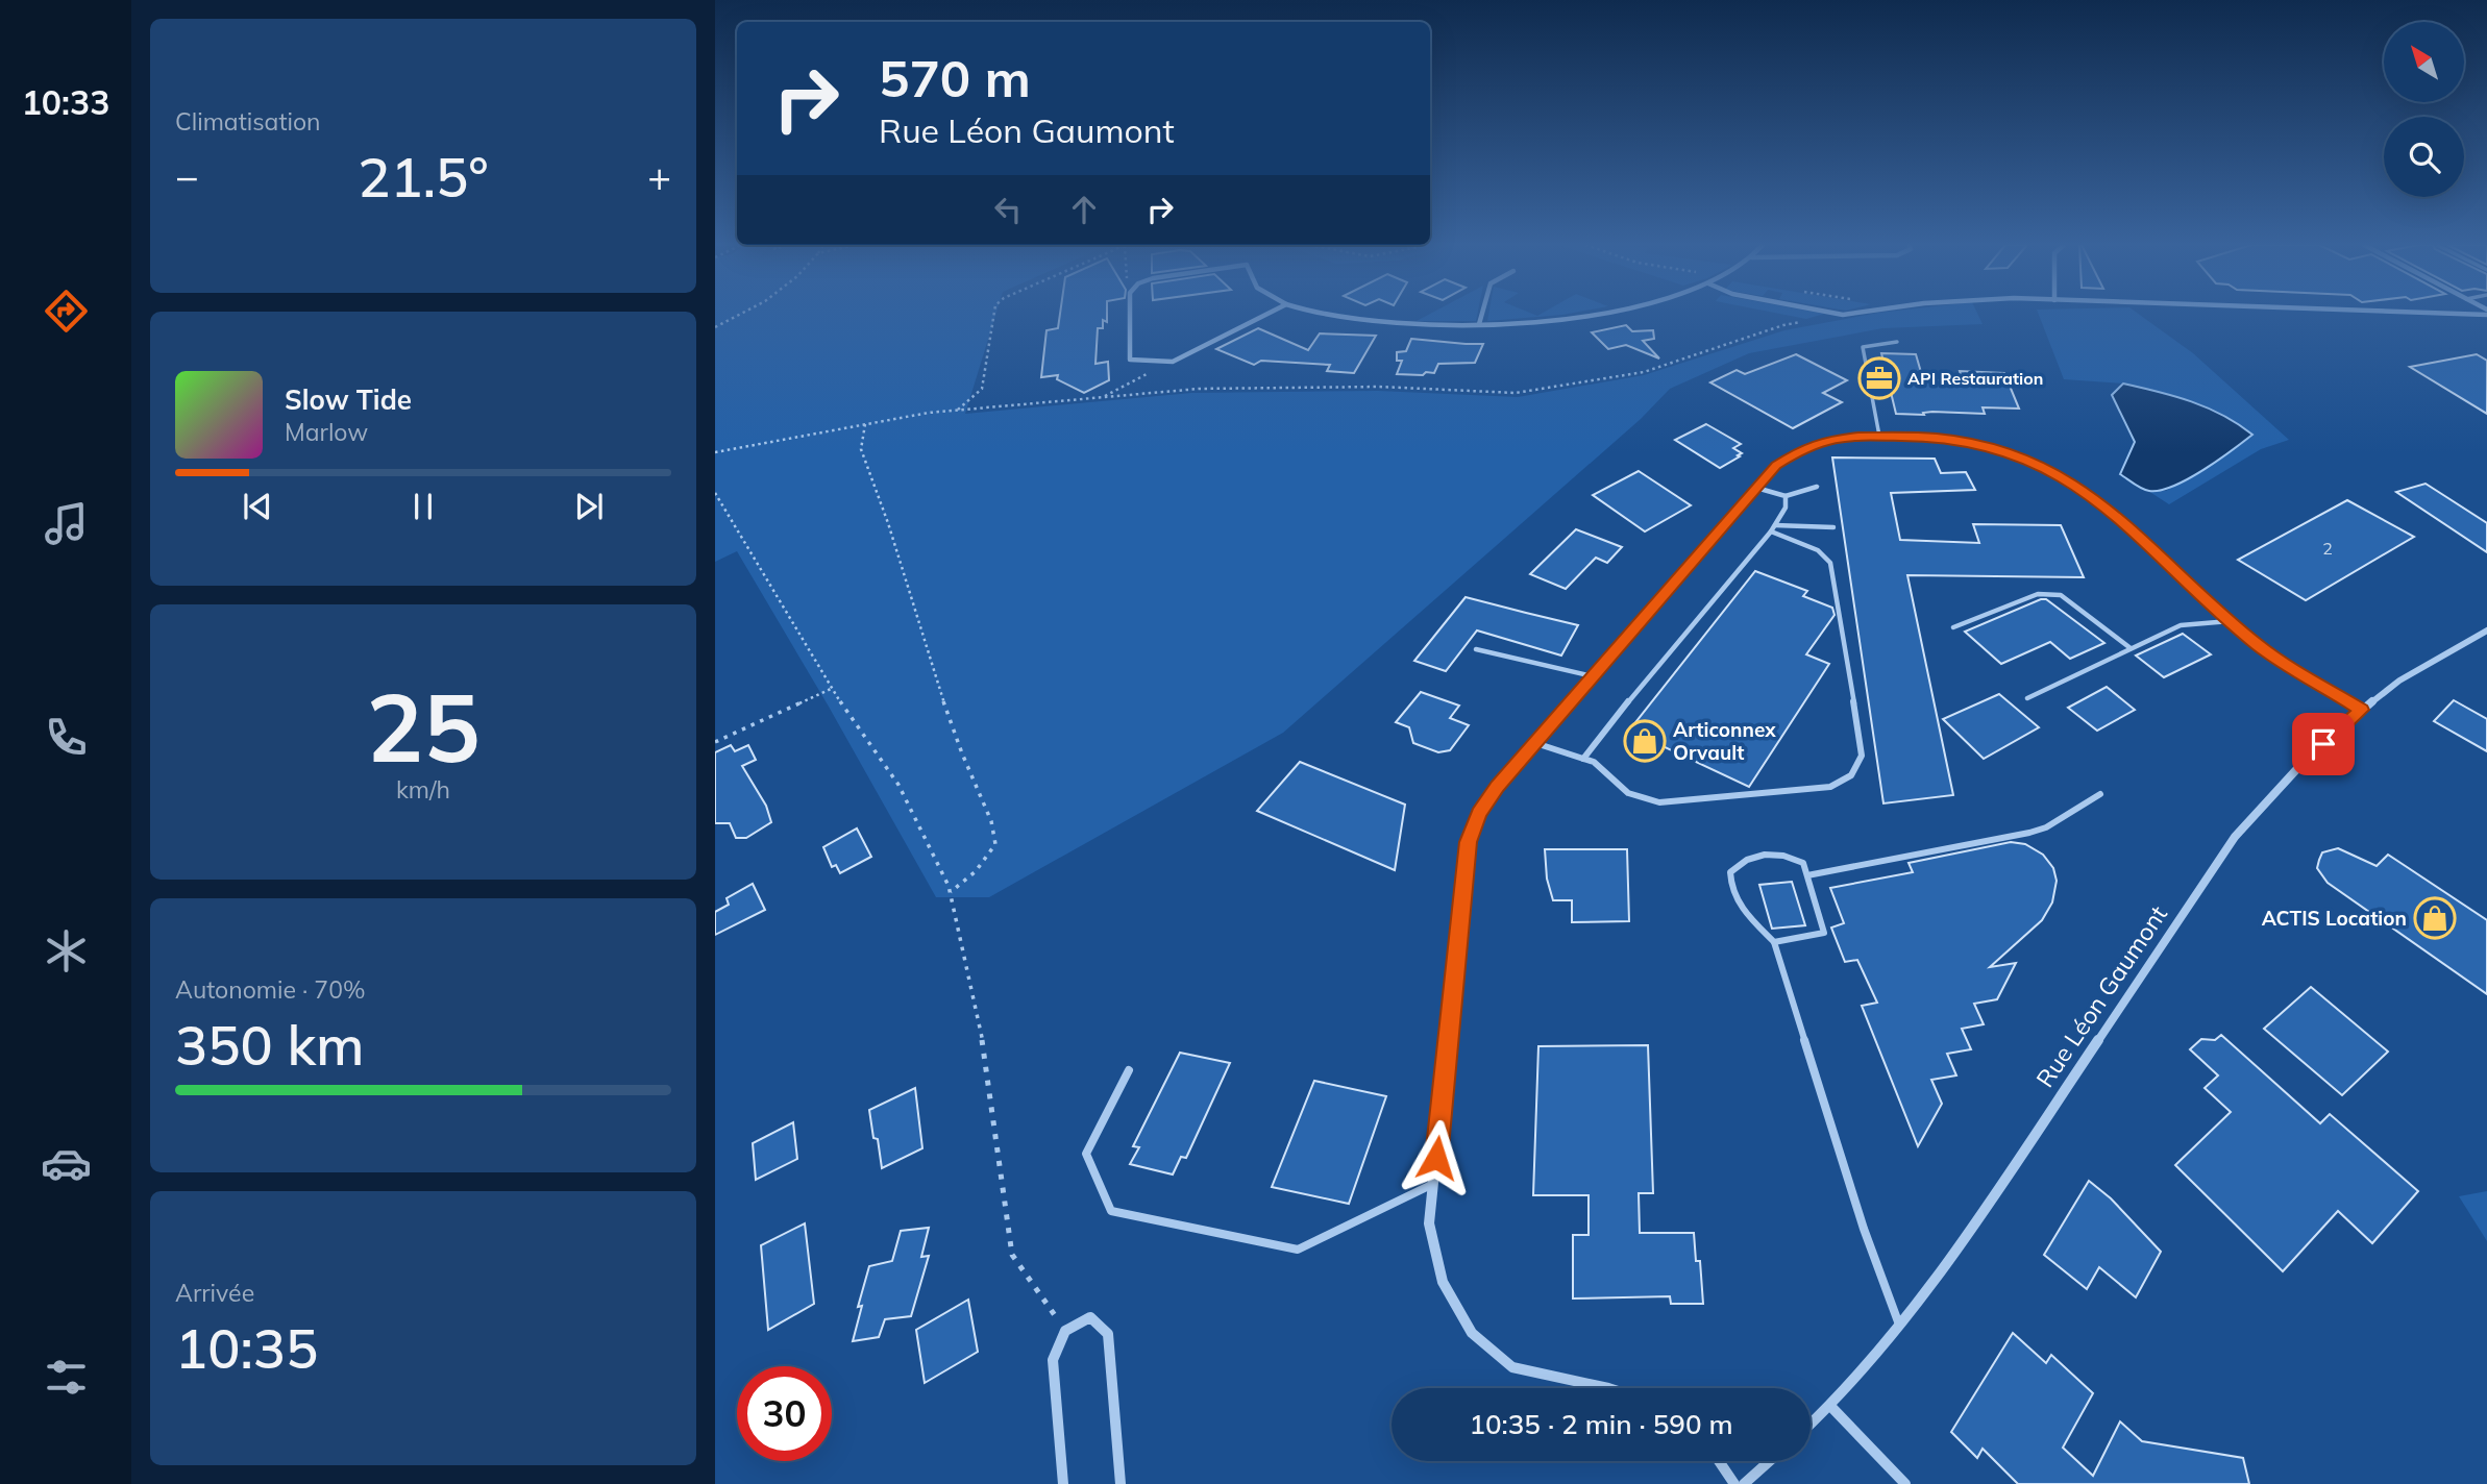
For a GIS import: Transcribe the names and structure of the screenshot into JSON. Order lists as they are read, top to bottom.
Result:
{
  "streets": {
    "street": ["Rue Léon Gaumont"]
  },
  "places": {
    "office": ["API Restauration"],
    "shop": ["Articonnex Orvault", "ACTIS Location"]
  },
  "house_numbers": ["2"],
  "north": "top left",
  "page": {
    "tabs": "10:33",
    "tile": [
      "Climatisation",
      ["25", "km/h"],
      ["Autonomie · 70%", "350 km"],
      ["Arrivée", "10:35"]
    ],
    "turn": ["570 m", "Rue Léon Gaumont"],
    "heat": ["−", "21.5°", "+"],
    "song": ["Slow Tide", "Marlow"],
    "limit": "30",
    "trip": "10:35 · 2 min · 590 m"
  }
}
